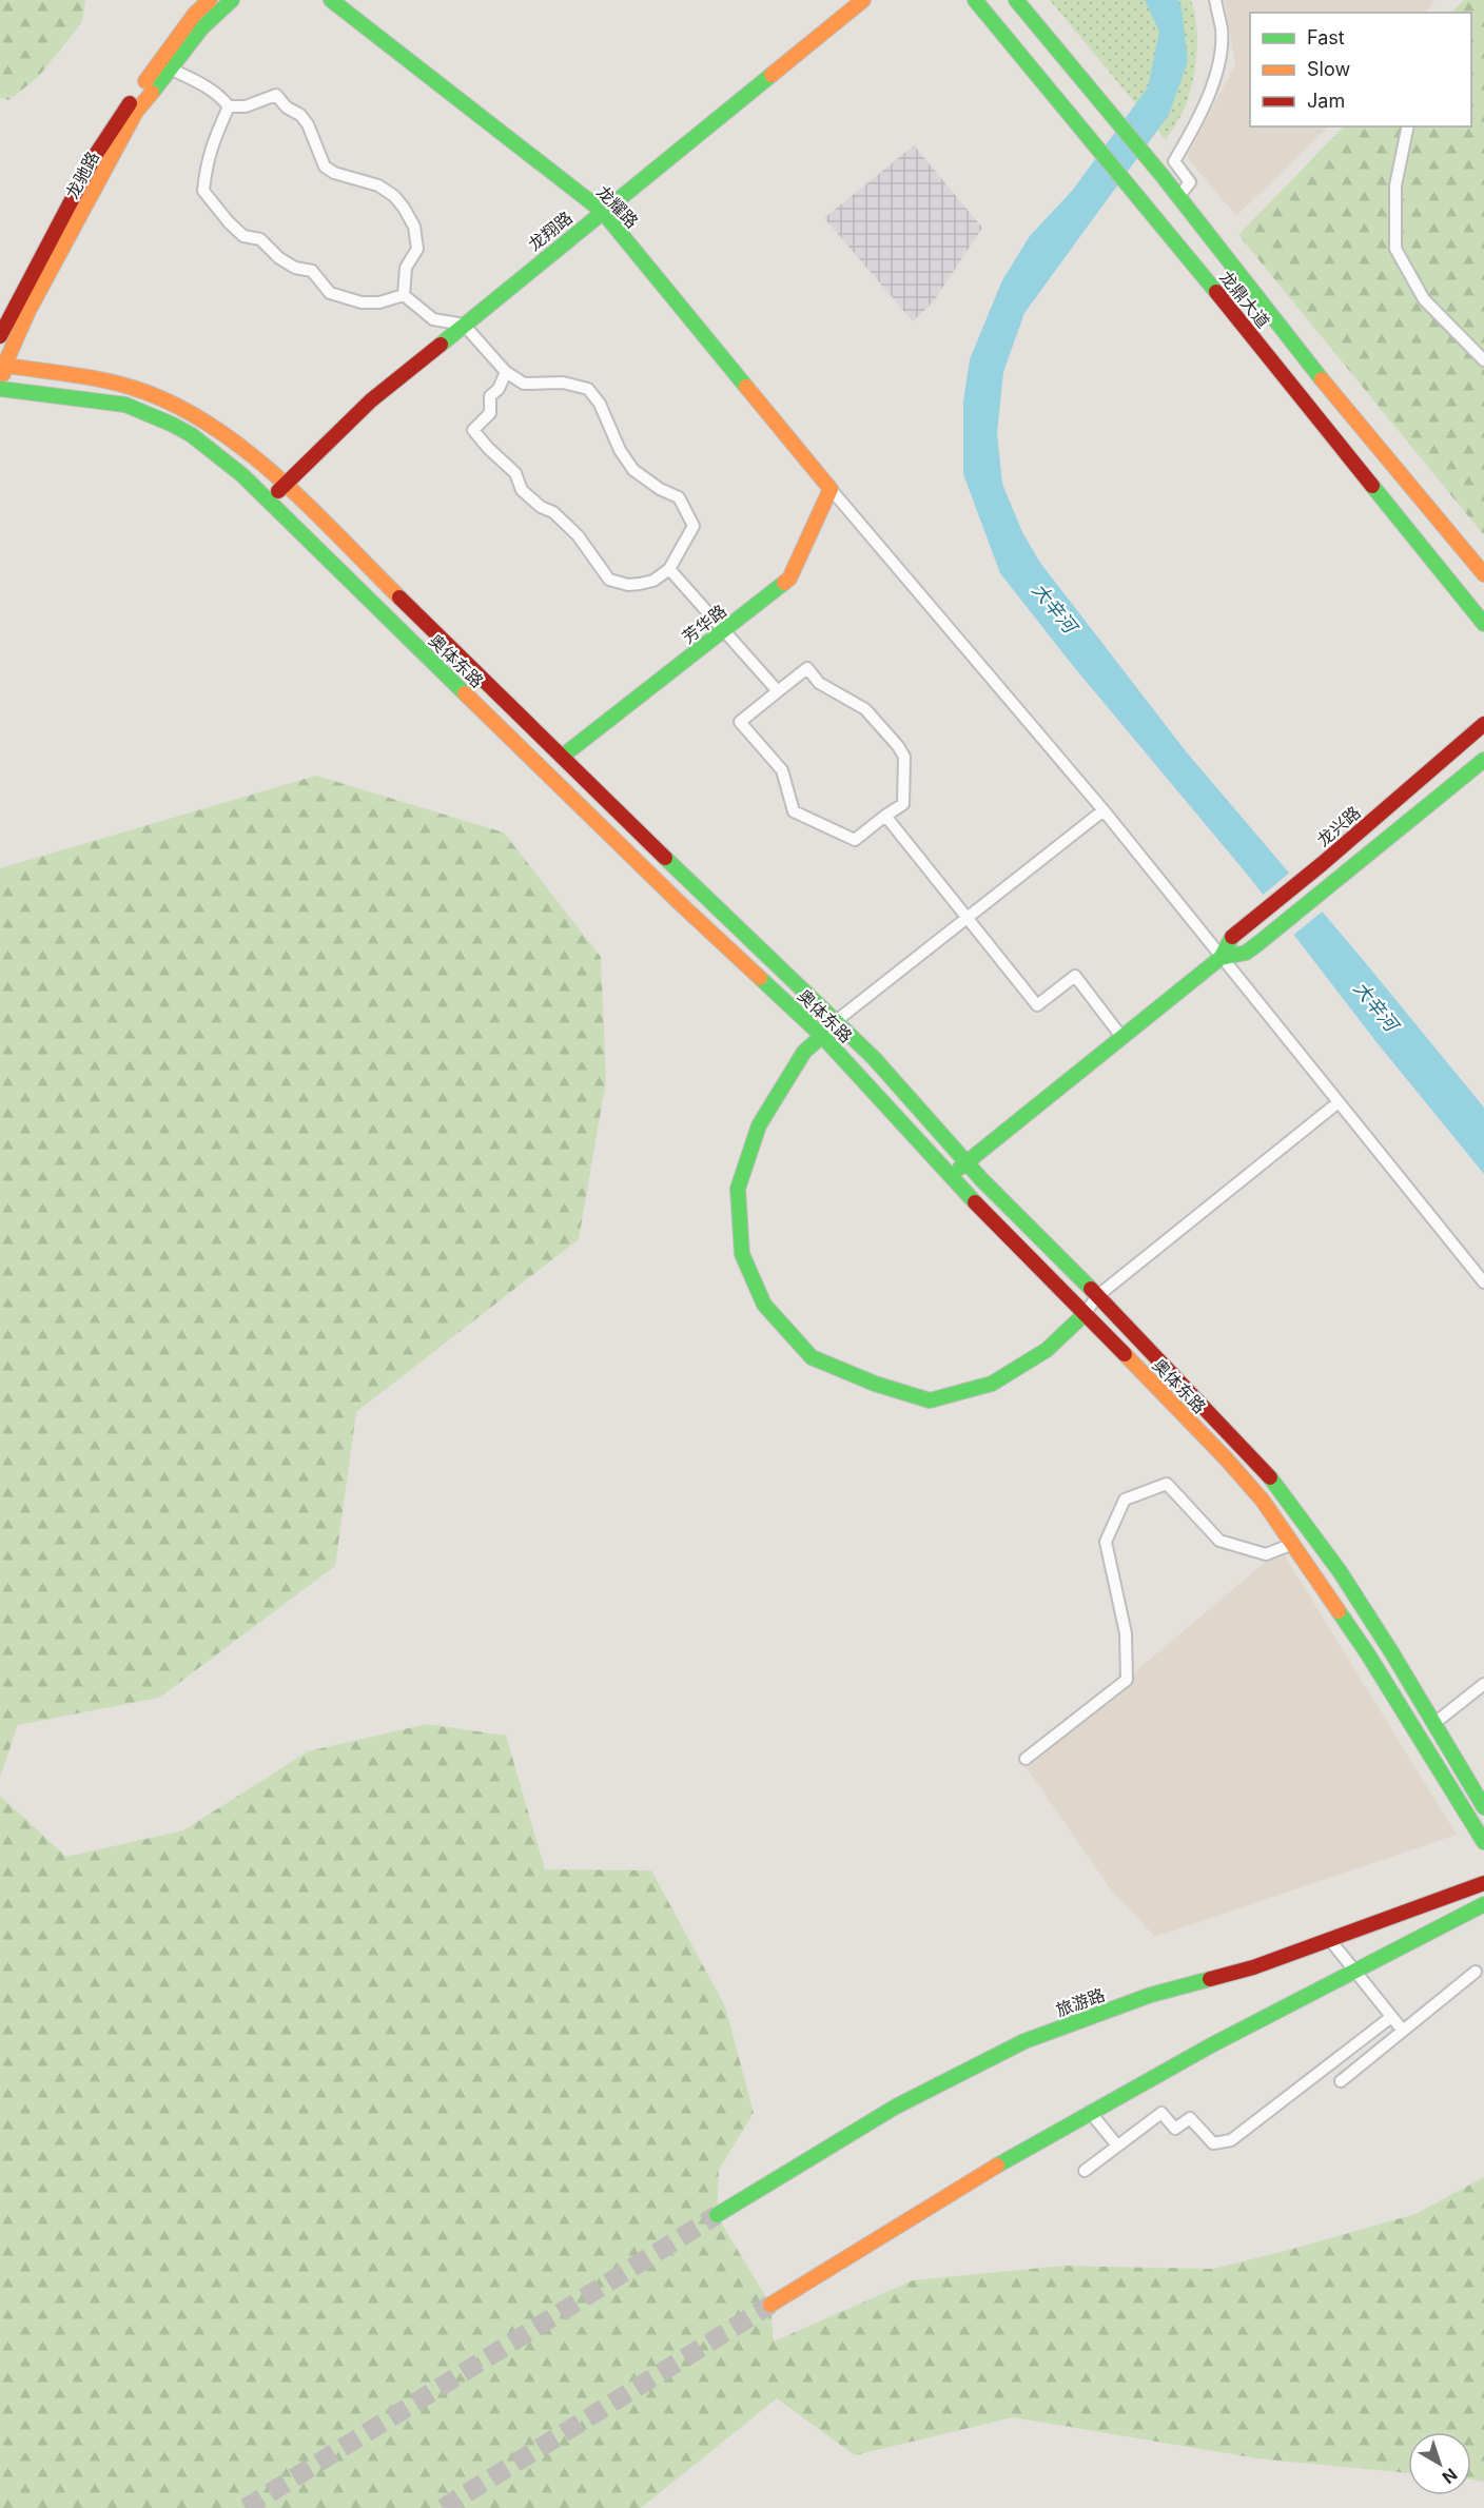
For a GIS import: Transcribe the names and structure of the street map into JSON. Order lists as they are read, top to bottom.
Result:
{
  "streets": {
    "main road": [
      "龙驰路",
      "龙耀路",
      "龙翔路",
      "龙鼎大道",
      "芳华路",
      "奥体东路",
      "龙兴路",
      "旅游路"
    ]
  },
  "crossings": [
    ["龙驰路", "奥体东路"],
    ["龙耀路", "龙翔路"],
    ["龙耀路", "芳华路"],
    ["龙翔路", "奥体东路"],
    ["奥体东路", "龙兴路"]
  ],
  "water": ["大辛河"],
  "legend": ["Fast", "Slow", "Jam"],
  "north": "bottom right"
}
